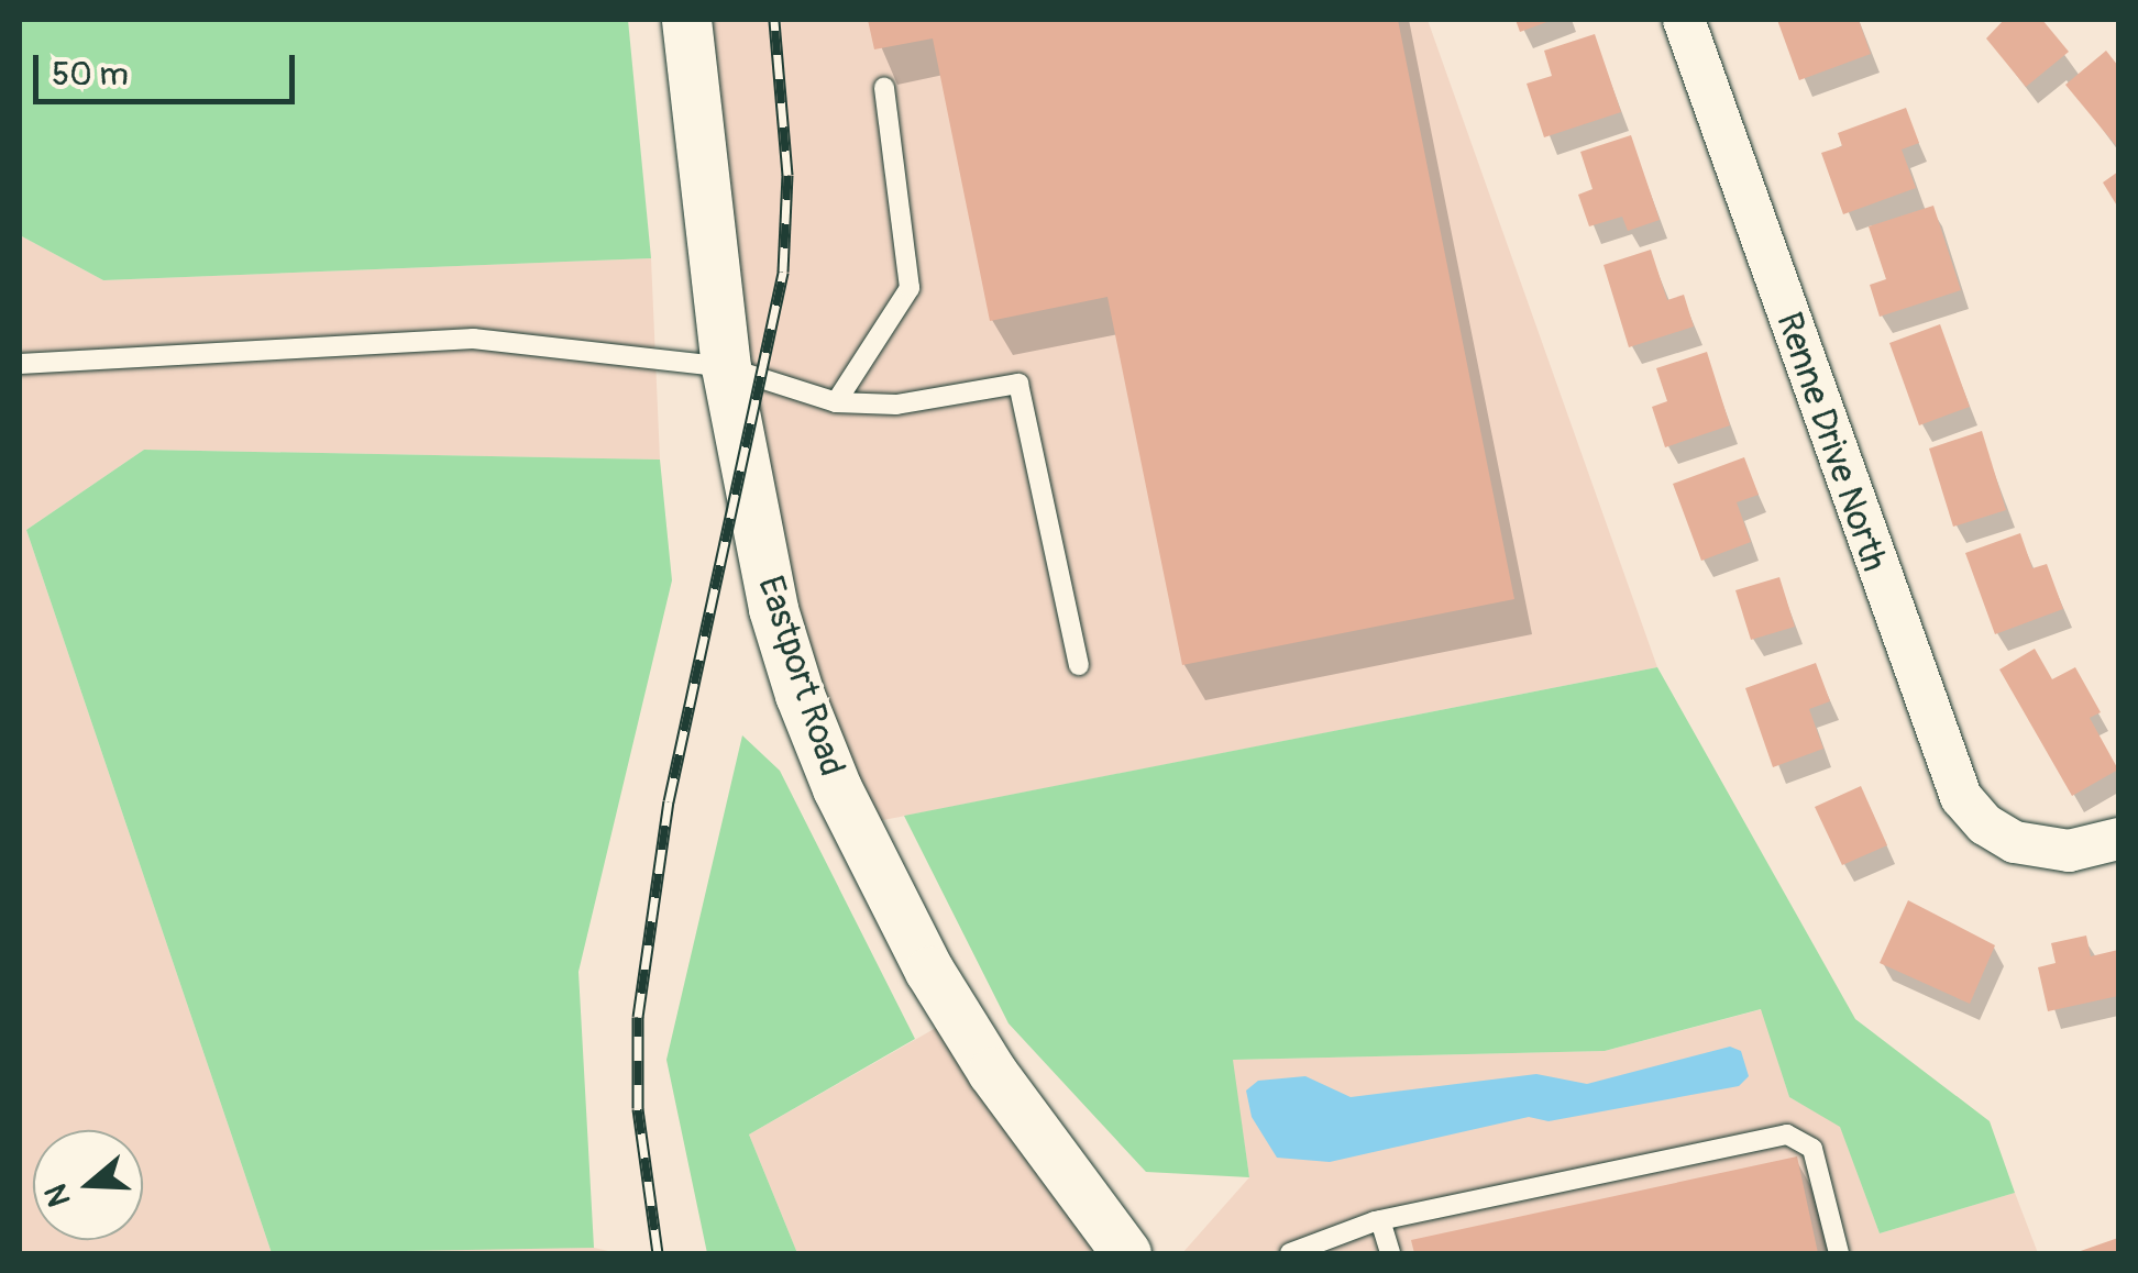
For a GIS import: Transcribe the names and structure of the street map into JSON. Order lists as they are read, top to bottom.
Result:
{
  "streets": {
    "street": ["Renne Drive North", "Eastport Road"]
  },
  "scale_bar": "50 m",
  "north": "left"
}
